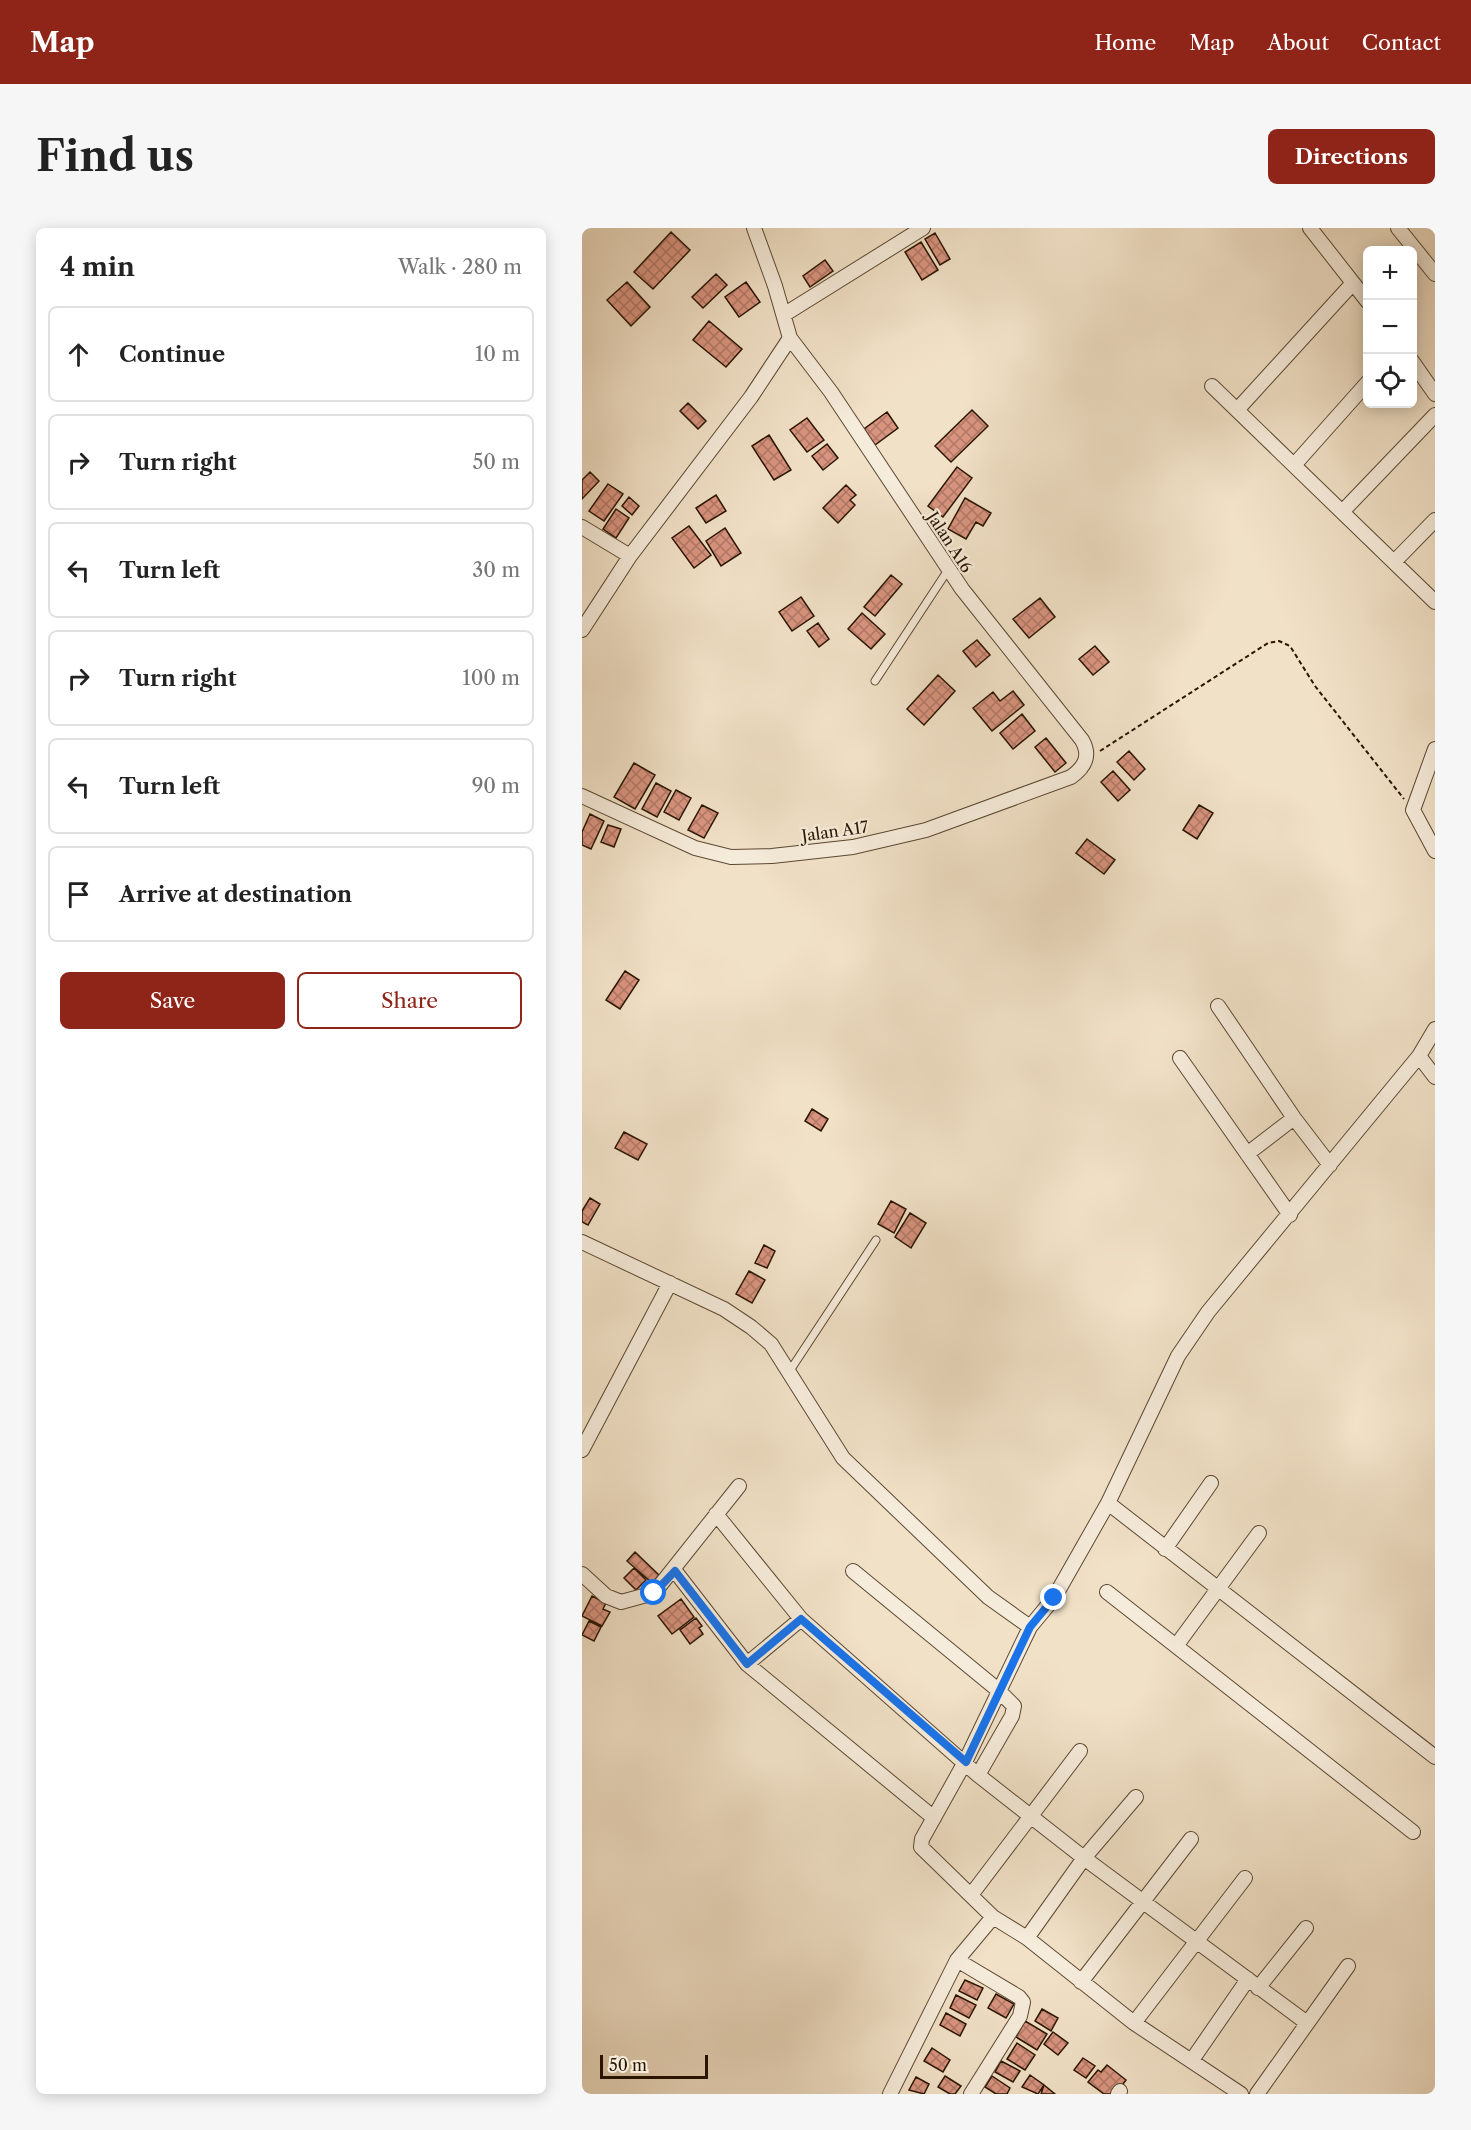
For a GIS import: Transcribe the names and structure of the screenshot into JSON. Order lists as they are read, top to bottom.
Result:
{
  "streets": {
    "street": ["Jalan A16", "Jalan A17"]
  },
  "crossings": [
    ["Jalan A16", "Jalan A17"]
  ],
  "scale_bar": "50 m",
  "page": {
    "header": "Map",
    "nav": [
      "Home",
      "Map",
      "About",
      "Contact"
    ],
    "buttons": [
      "Directions",
      ["Save", "Share"]
    ],
    "title": "Find us",
    "heading": ["4 min", "Walk · 280 m"],
    "map_buttons": ["+", "−"],
    "list": [
      ["Continue", "10 m"],
      ["Turn right", "50 m"],
      ["Turn left", "30 m"],
      ["Turn right", "100 m"],
      ["Turn left", "90 m"],
      "Arrive at destination"
    ],
    "scale": "50 m"
  }
}
